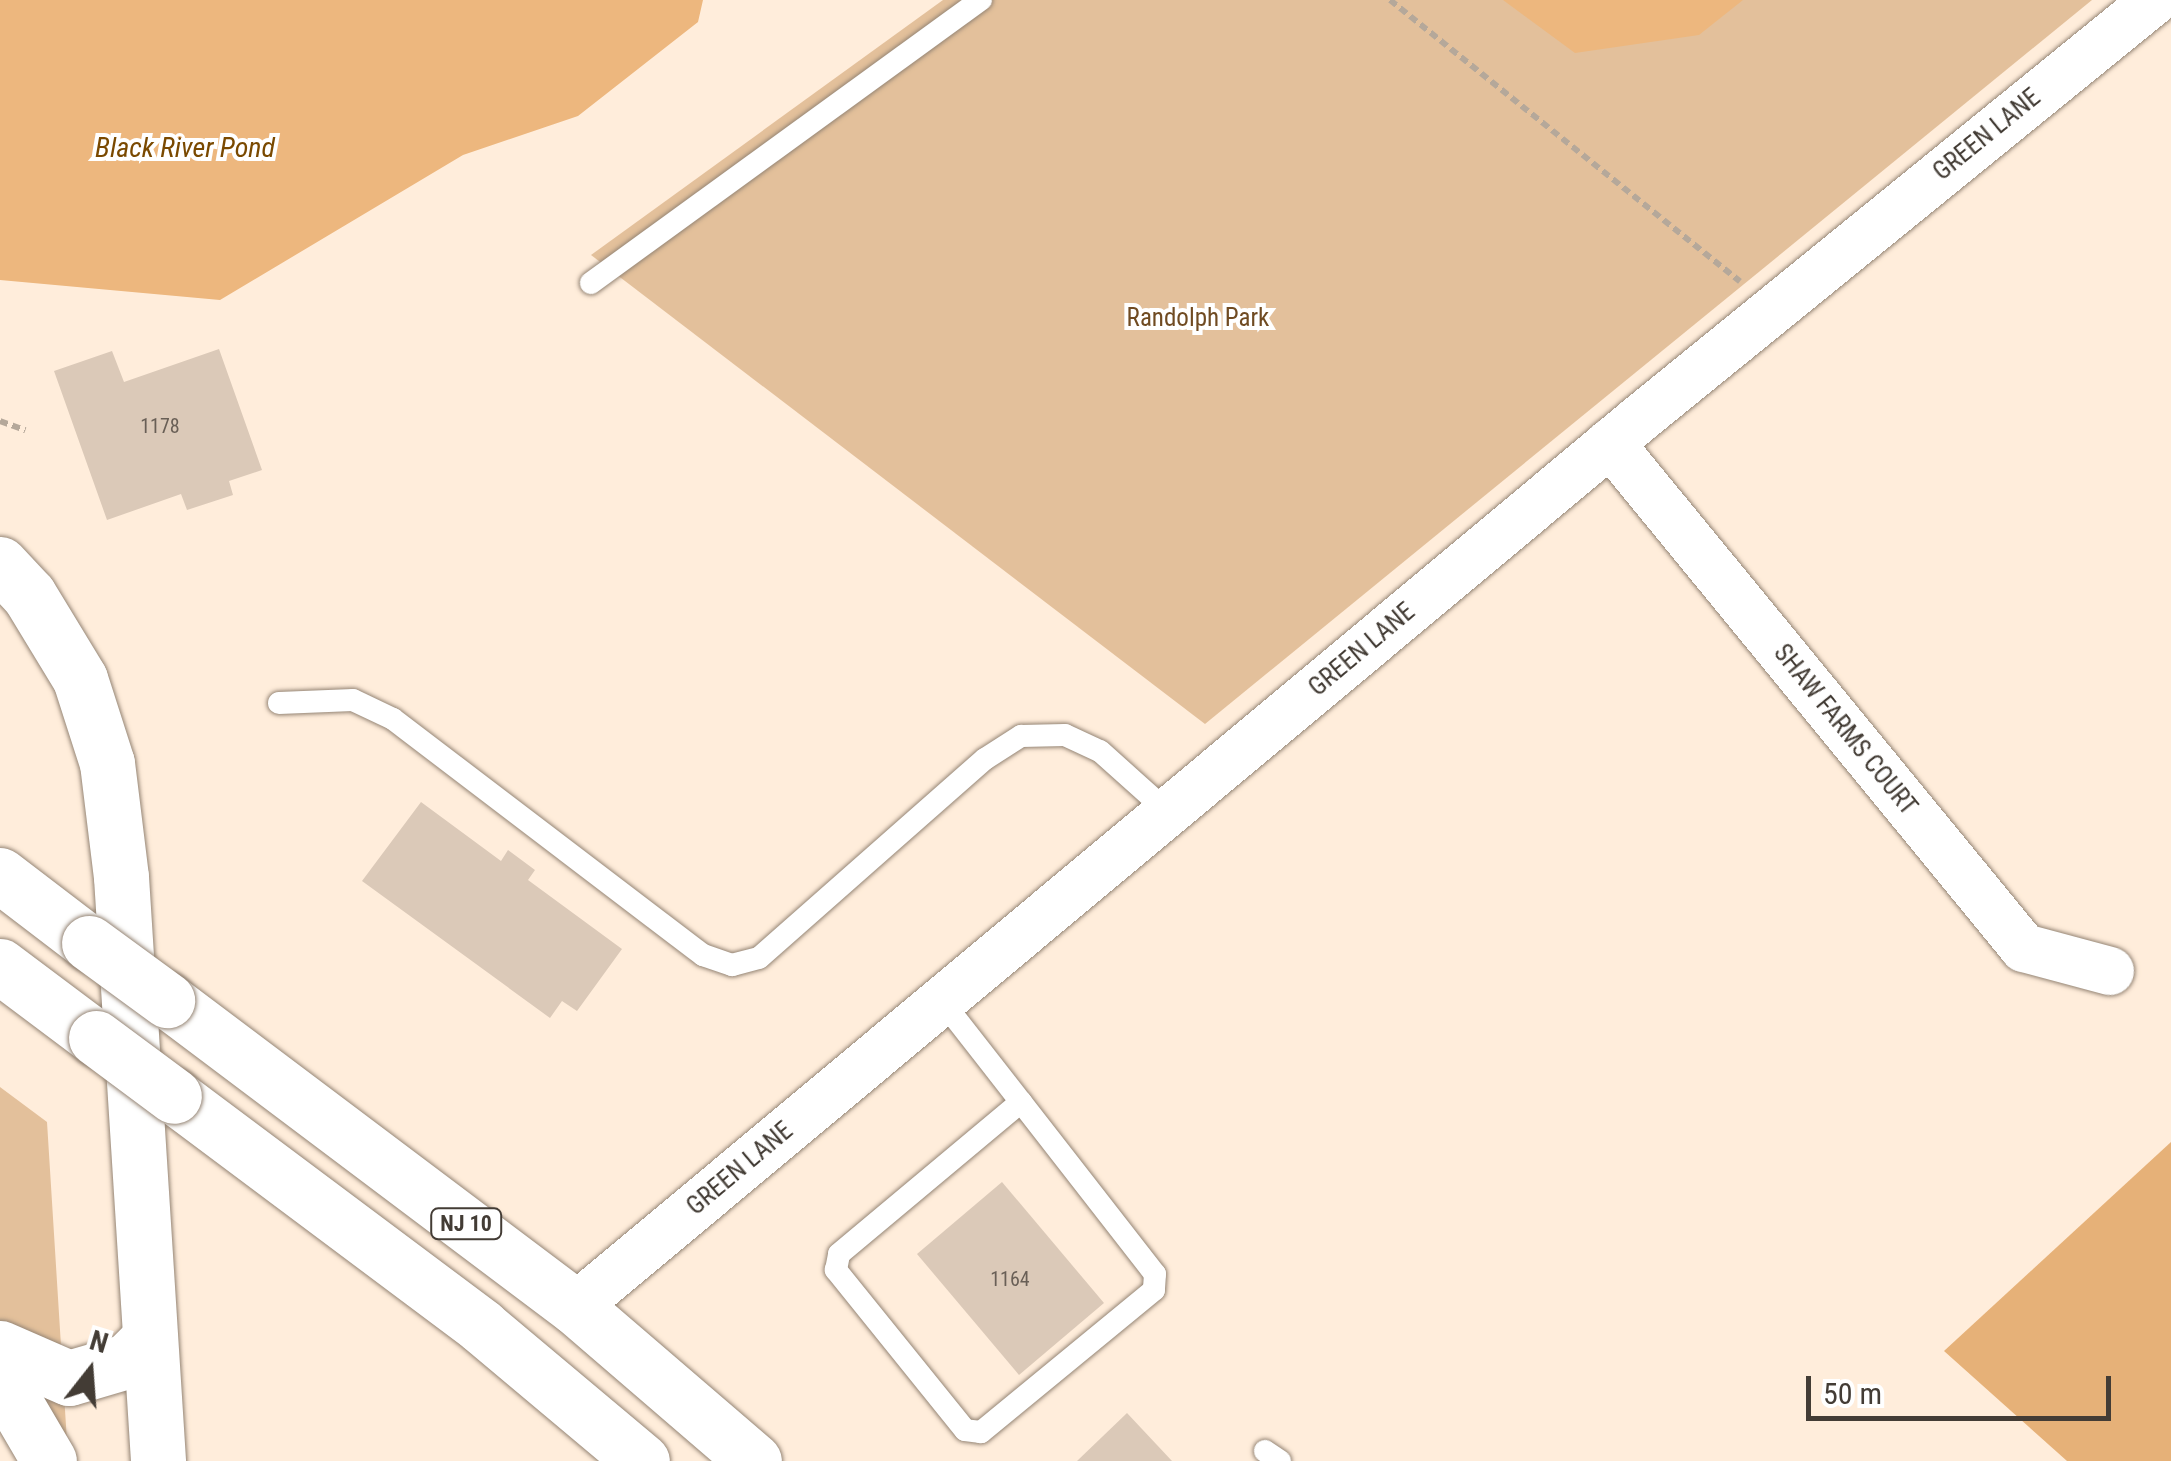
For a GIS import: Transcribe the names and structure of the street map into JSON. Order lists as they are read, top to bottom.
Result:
{
  "streets": {
    "main road": ["NJ 10"],
    "street": ["GREEN LANE", "SHAW FARMS COURT"]
  },
  "crossings": [
    ["GREEN LANE", "SHAW FARMS COURT"],
    ["GREEN LANE", "NJ 10"]
  ],
  "water": ["Black River Pond"],
  "parks": ["Randolph Park"],
  "house_numbers": ["1178", "1164"],
  "scale_bar": "50 m",
  "north": "top"
}
